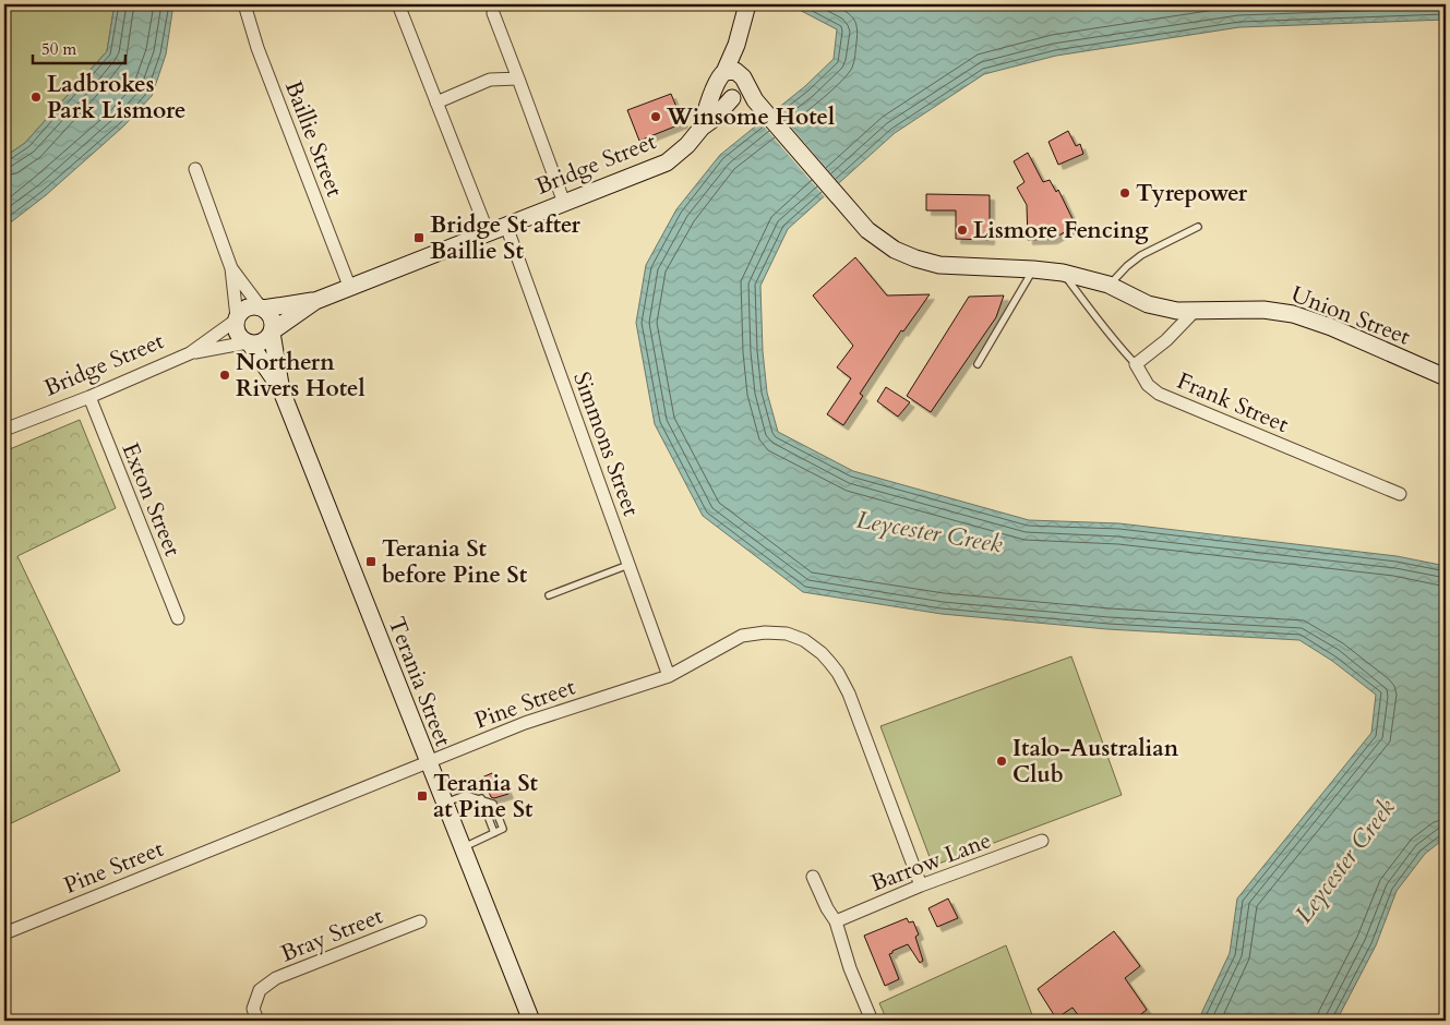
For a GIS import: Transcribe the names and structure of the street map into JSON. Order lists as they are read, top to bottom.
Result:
{
  "streets": {
    "main road": ["Bridge Street", "Union Street", "Terania Street"],
    "street": [
      "Baillie Street",
      "Frank Street",
      "Simmons Street",
      "Exton Street",
      "Pine Street",
      "Barrow Lane",
      "Bray Street"
    ]
  },
  "crossings": [
    ["Baillie Street", "Bridge Street"],
    ["Bridge Street", "Union Street"],
    ["Bridge Street", "Simmons Street"],
    ["Bridge Street", "Exton Street"],
    ["Bridge Street", "Terania Street"],
    ["Union Street", "Frank Street"],
    ["Simmons Street", "Pine Street"],
    ["Terania Street", "Pine Street"],
    ["Pine Street", "Barrow Lane"]
  ],
  "water": ["Leycester Creek"],
  "places": {
    "other": [
      "Ladbrokes Park Lismore",
      "Winsome Hotel",
      "Tyrepower",
      "Lismore Fencing",
      "Northern Rivers Hotel",
      "Italo-Australian Club"
    ],
    "transit": ["Bridge St after Baillie St", "Terania St before Pine St", "Terania St at Pine St"]
  },
  "scale_bar": "50 m"
}
